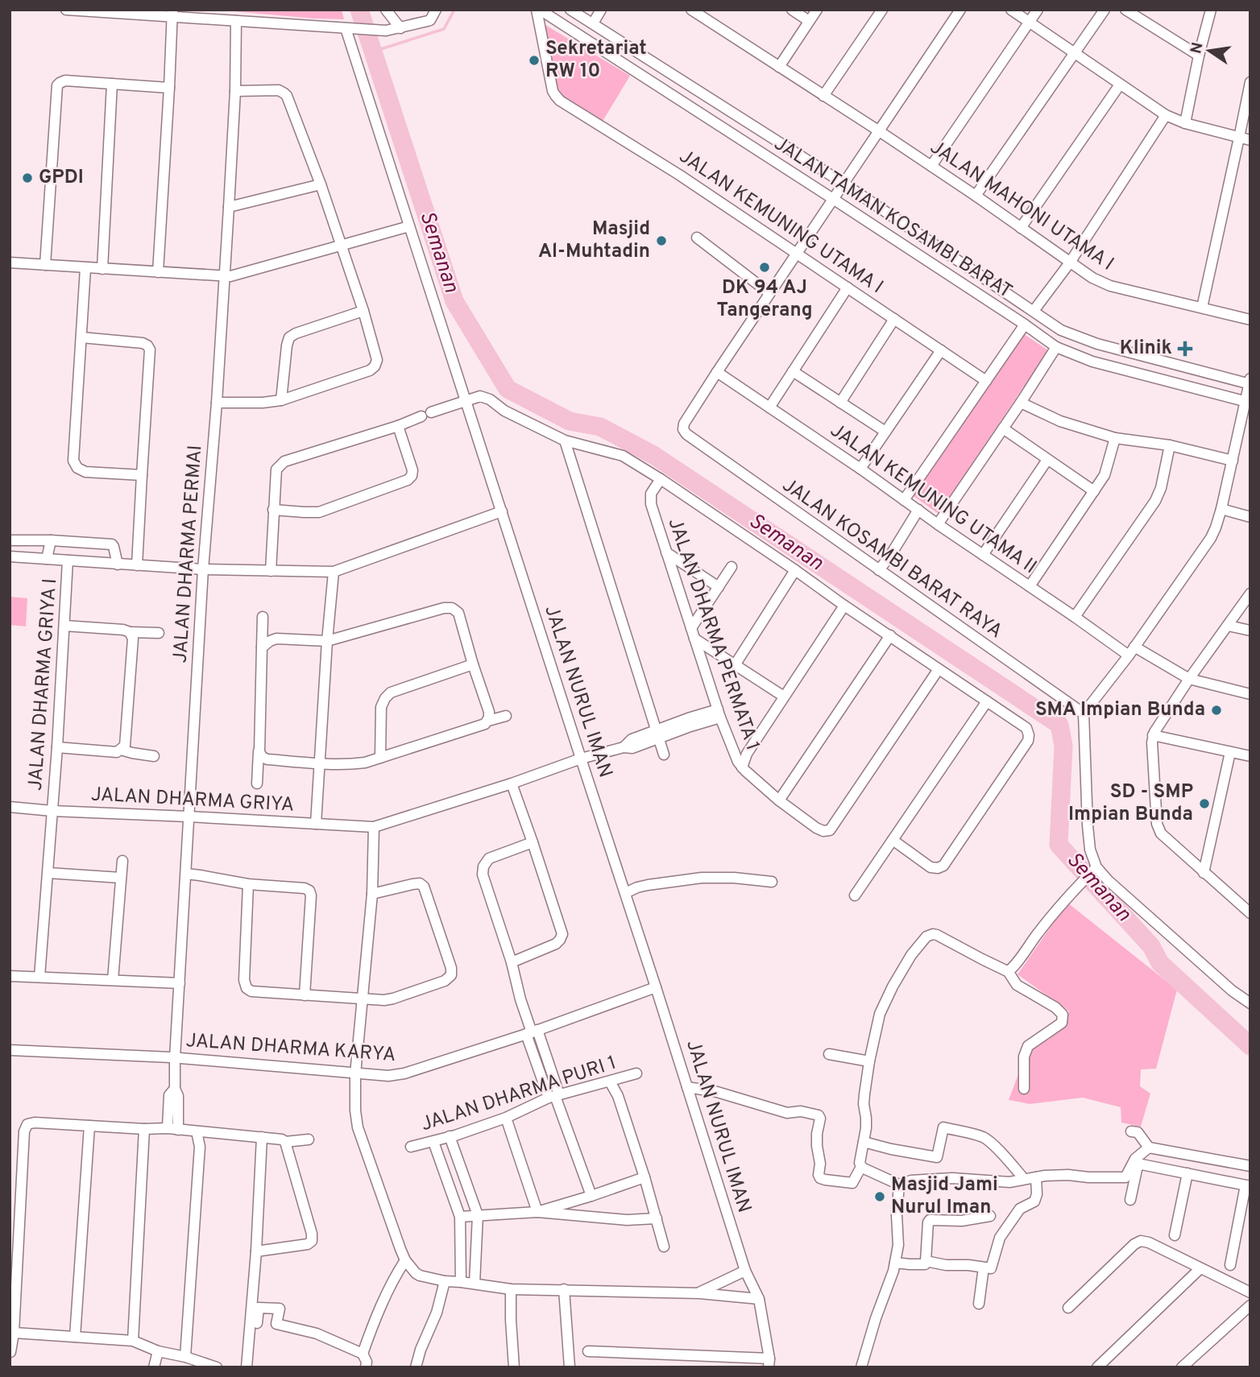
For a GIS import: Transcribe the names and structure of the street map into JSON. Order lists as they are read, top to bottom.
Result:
{
  "streets": {
    "street": [
      "JALAN MAHONI UTAMA I",
      "JALAN TAMAN KOSAMBI BARAT",
      "JALAN KEMUNING UTAMA I",
      "JALAN KEMUNING UTAMA II",
      "JALAN DHARMA PERMAI",
      "JALAN KOSAMBI BARAT RAYA",
      "JALAN DHARMA PERMATA 1",
      "JALAN DHARMA GRIYA I",
      "JALAN NURUL IMAN",
      "JALAN DHARMA GRIYA",
      "JALAN DHARMA KARYA",
      "JALAN DHARMA PURI 1"
    ]
  },
  "crossings": [
    ["JALAN TAMAN KOSAMBI BARAT", "JALAN KEMUNING UTAMA I"],
    ["JALAN KEMUNING UTAMA II", "JALAN KOSAMBI BARAT RAYA"],
    ["JALAN DHARMA PERMAI", "JALAN DHARMA GRIYA"],
    ["JALAN DHARMA PERMAI", "JALAN DHARMA KARYA"],
    ["JALAN DHARMA GRIYA I", "JALAN DHARMA GRIYA"],
    ["JALAN NURUL IMAN", "JALAN DHARMA KARYA"]
  ],
  "water": ["Semanan"],
  "places": {
    "other": [
      "Sekretariat RW 10",
      "GPDI",
      "Masjid Al-Muhtadin",
      "DK 94 AJ Tangerang",
      "SMA Impian Bunda",
      "SD - SMP Impian Bunda",
      "Masjid Jami Nurul Iman"
    ],
    "health": ["Klinik"]
  },
  "north": "left"
}
